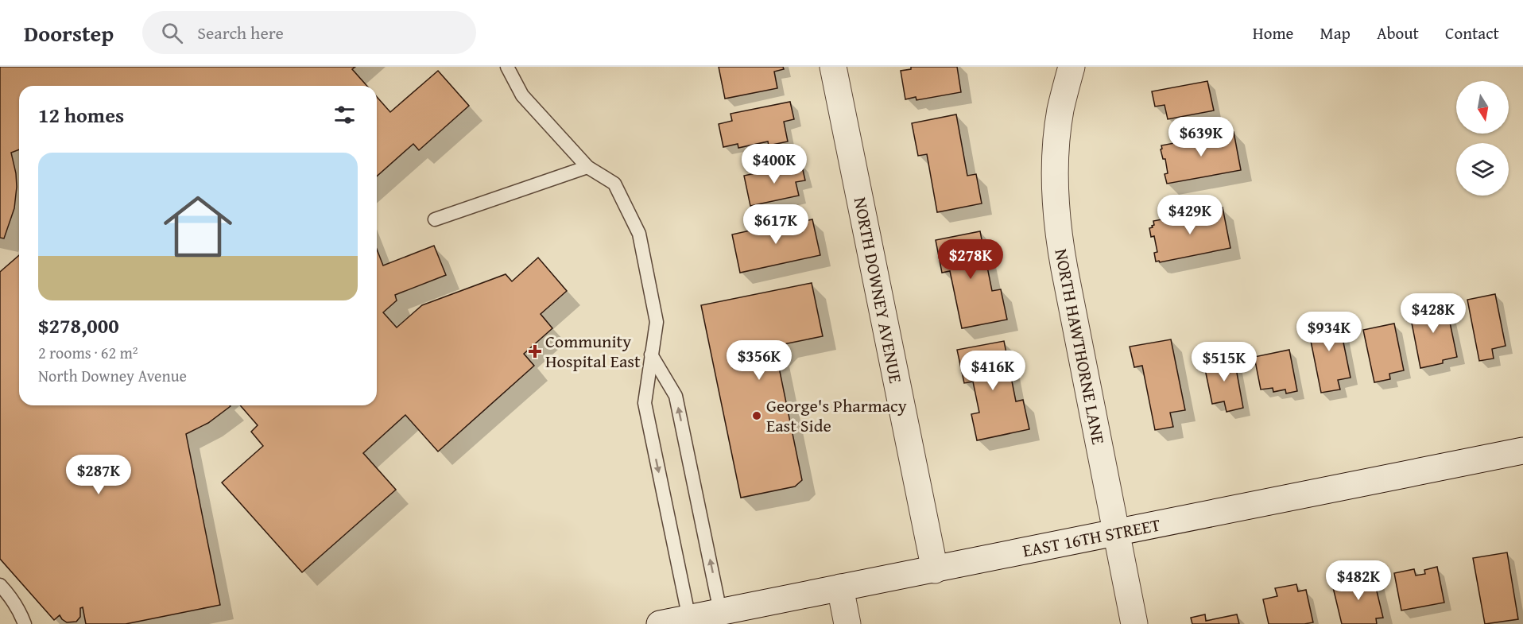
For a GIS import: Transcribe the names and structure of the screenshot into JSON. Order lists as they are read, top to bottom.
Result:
{
  "streets": {
    "street": ["NORTH DOWNEY AVENUE", "NORTH HAWTHORNE LANE", "EAST 16TH STREET"]
  },
  "crossings": [
    ["NORTH DOWNEY AVENUE", "EAST 16TH STREET"],
    ["NORTH HAWTHORNE LANE", "EAST 16TH STREET"]
  ],
  "places": {
    "health": ["Community Hospital East"],
    "other": ["George's Pharmacy East Side"]
  },
  "north": "bottom",
  "page": {
    "header": "Doorstep",
    "search": "Search here",
    "nav": [
      "Home",
      "Map",
      "About",
      "Contact"
    ],
    "heading": "12 homes",
    "price": [
      "$639K",
      "$400K",
      "$429K",
      "$617K",
      "$278K",
      "$428K",
      "$934K",
      "$356K",
      "$515K",
      "$416K",
      "$287K",
      "$482K"
    ],
    "list": [
      {
        "name": "$278,000",
        "note": "2 rooms · 62 m² · North Downey Avenue"
      }
    ]
  }
}
